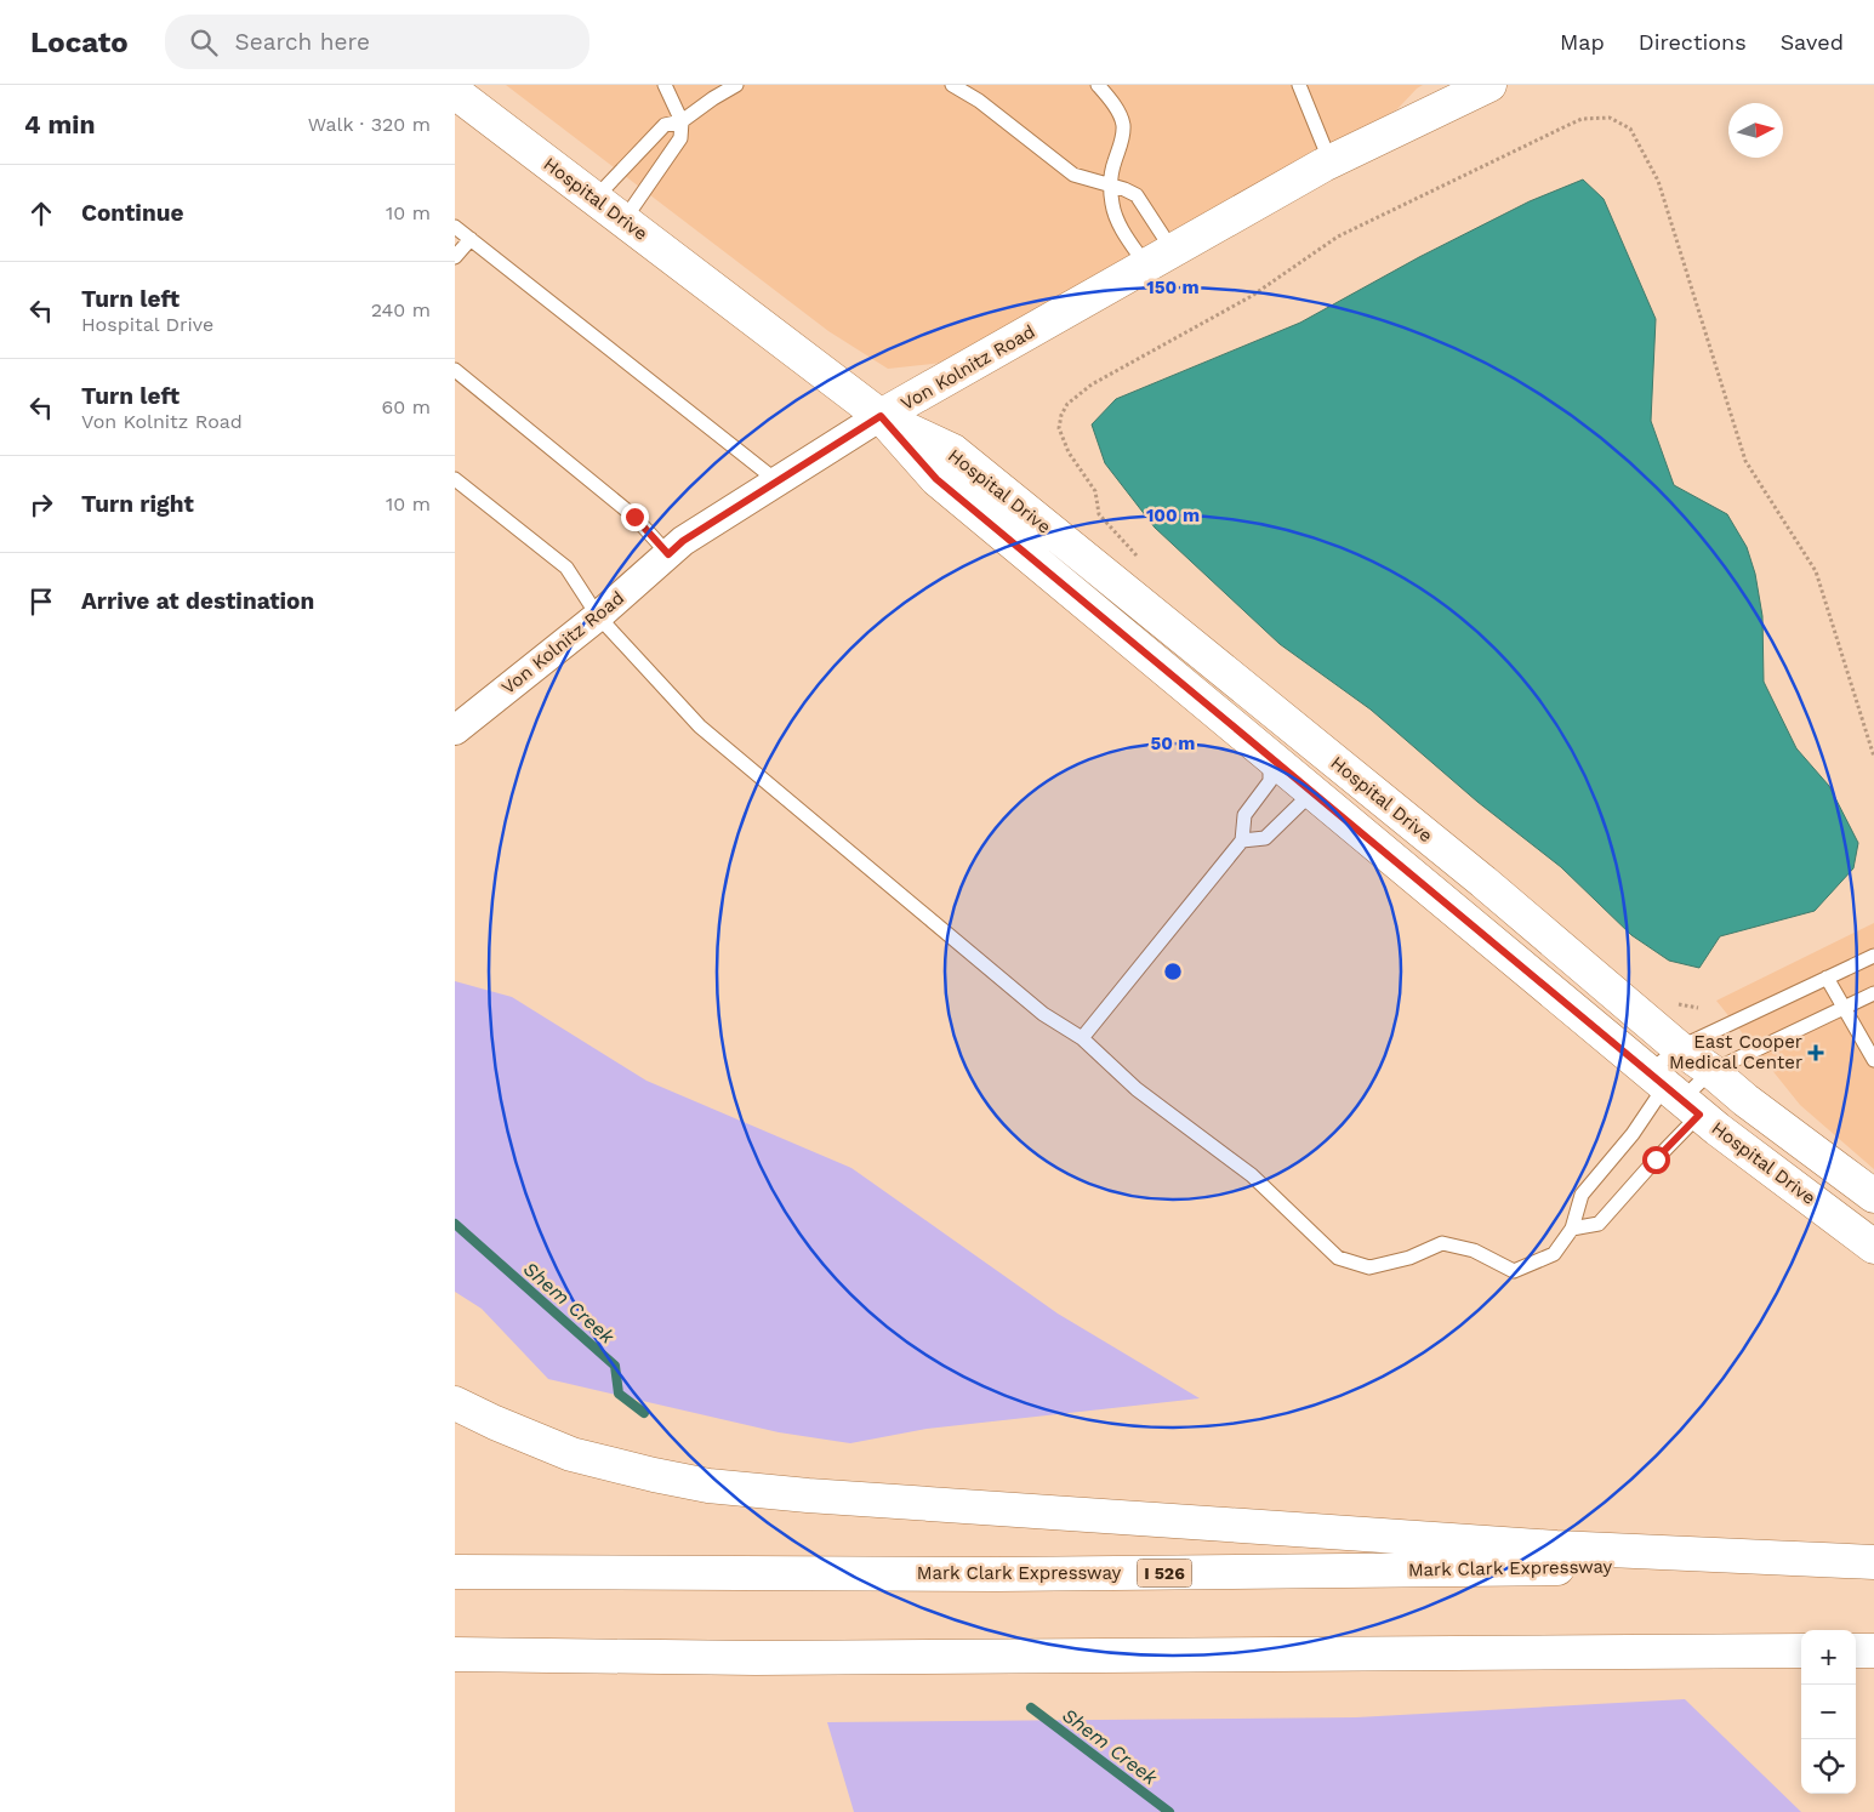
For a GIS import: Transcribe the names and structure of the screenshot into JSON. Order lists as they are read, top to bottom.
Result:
{
  "streets": {
    "main road": [
      "Hospital Drive",
      "Von Kolnitz Road",
      "Mark Clark Expressway",
      "I 526"
    ]
  },
  "crossings": [
    ["Hospital Drive", "Von Kolnitz Road"]
  ],
  "water": ["Shem Creek"],
  "places": {
    "health": ["East Cooper Medical Center"]
  },
  "north": "right",
  "page": {
    "header": "Locato",
    "search": "Search here",
    "nav": ["Map", "Directions", "Saved"],
    "heading": ["4 min", "Walk · 320 m"],
    "list": [
      ["Continue", "10 m"],
      ["Turn left", "Hospital Drive", "240 m"],
      ["Turn left", "Von Kolnitz Road", "60 m"],
      ["Turn right", "10 m"],
      "Arrive at destination"
    ],
    "map_buttons": ["+", "−"]
  },
  "rings": ["150 m", "100 m", "50 m"]
}
